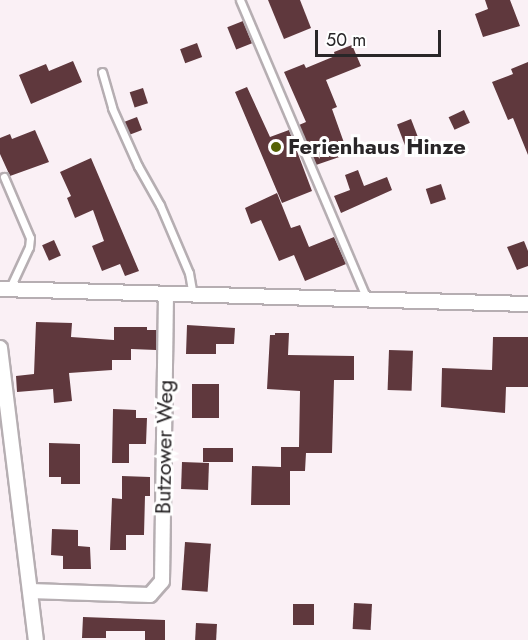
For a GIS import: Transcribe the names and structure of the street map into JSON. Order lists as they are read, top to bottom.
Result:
{
  "streets": {
    "street": ["Butzower Weg"]
  },
  "places": ["Ferienhaus Hinze"],
  "scale_bar": "50 m"
}
